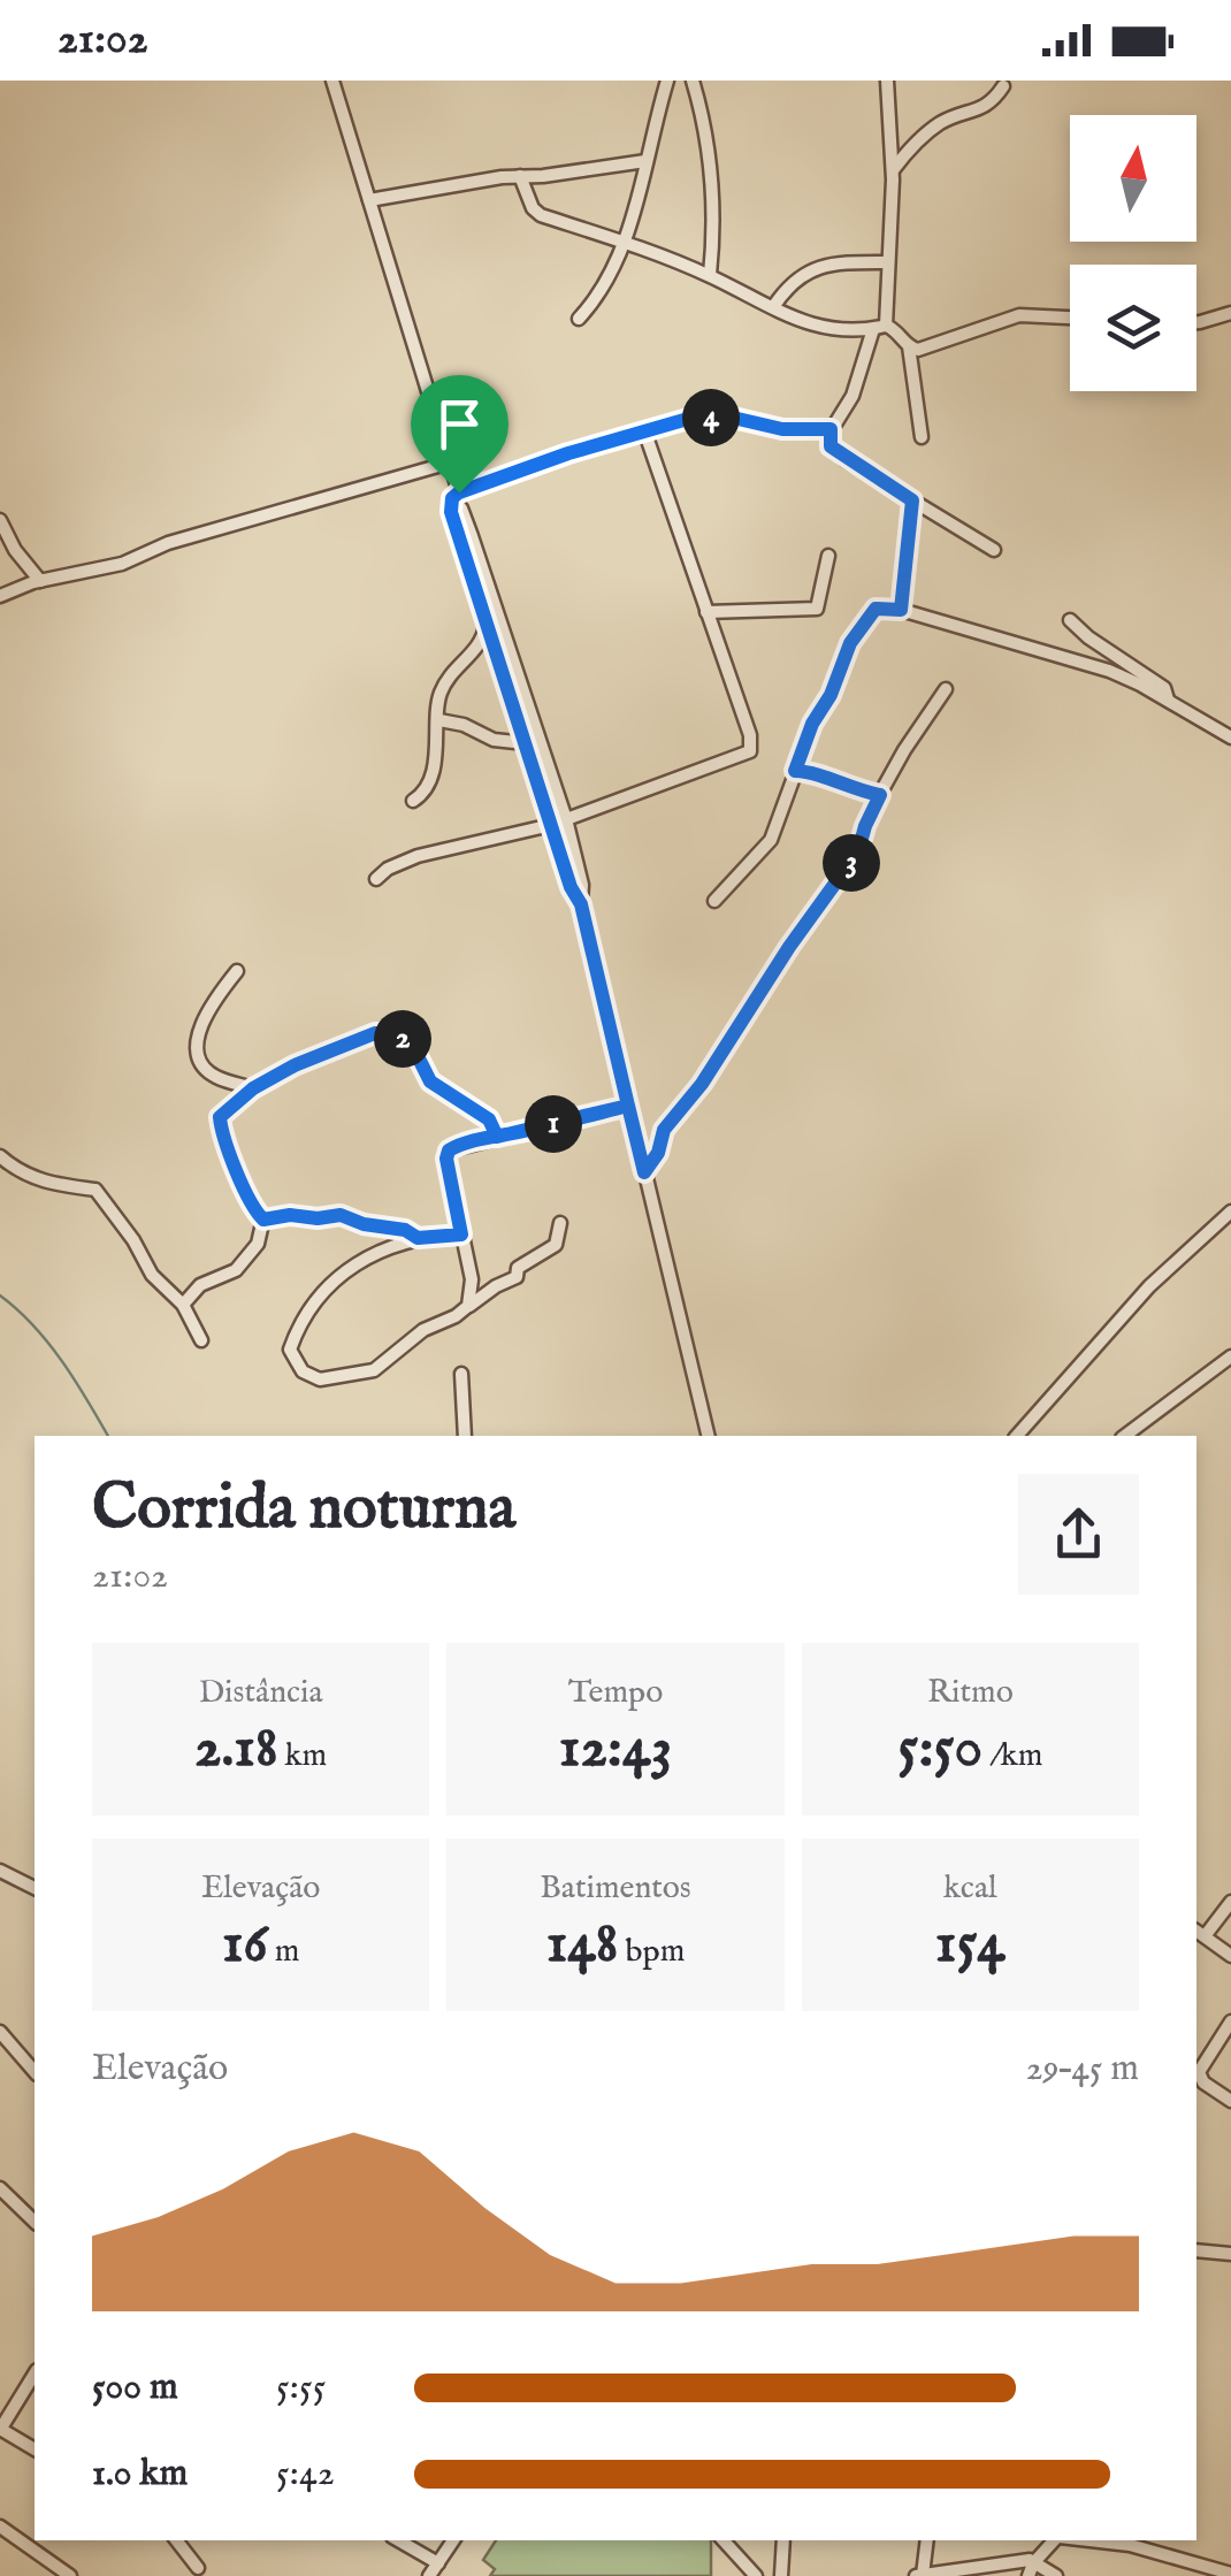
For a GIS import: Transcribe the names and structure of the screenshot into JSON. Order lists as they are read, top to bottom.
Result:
{
  "north": "top",
  "page": {
    "status": "21:02",
    "pins": [
      "4",
      "3",
      "2",
      "1"
    ],
    "heading": ["Corrida noturna", "21:02"],
    "stats": [
      ["Distância", "2.18 km"],
      ["Tempo", "12:43"],
      ["Ritmo", "5:50 /km"],
      ["Elevação", "16 m"],
      ["Batimentos", "148 bpm"],
      ["kcal", "154"]
    ],
    "chart": ["Elevação", "29–45 m"],
    "list": [
      {
        "name": "500 m",
        "note": "5:55"
      },
      {
        "name": "1.0 km",
        "note": "5:42"
      }
    ]
  }
}
